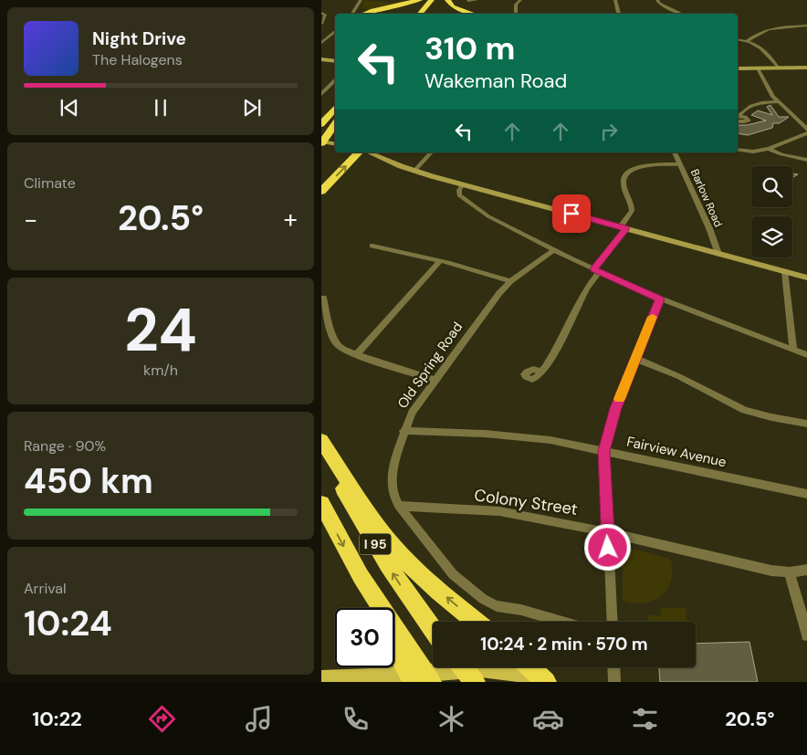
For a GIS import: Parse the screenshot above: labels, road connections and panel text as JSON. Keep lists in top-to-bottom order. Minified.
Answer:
{"streets":{"highway":["I 95"],"street":["Barlow Road","Old Spring Road","Fairview Avenue","Colony Street"]},"crossings":[["Old Spring Road","Fairview Avenue"],["Old Spring Road","Colony Street"]],"page":{"turn":["310 m","Wakeman Road"],"song":["Night Drive","The Halogens"],"tile":["Climate",["24","km/h"],["Range · 90%","450 km"],["Arrival","10:24"]],"heat":["−","20.5°","+"],"limit":"30","trip":"10:24 · 2 min · 570 m","tabs":["10:22","20.5°"]}}
